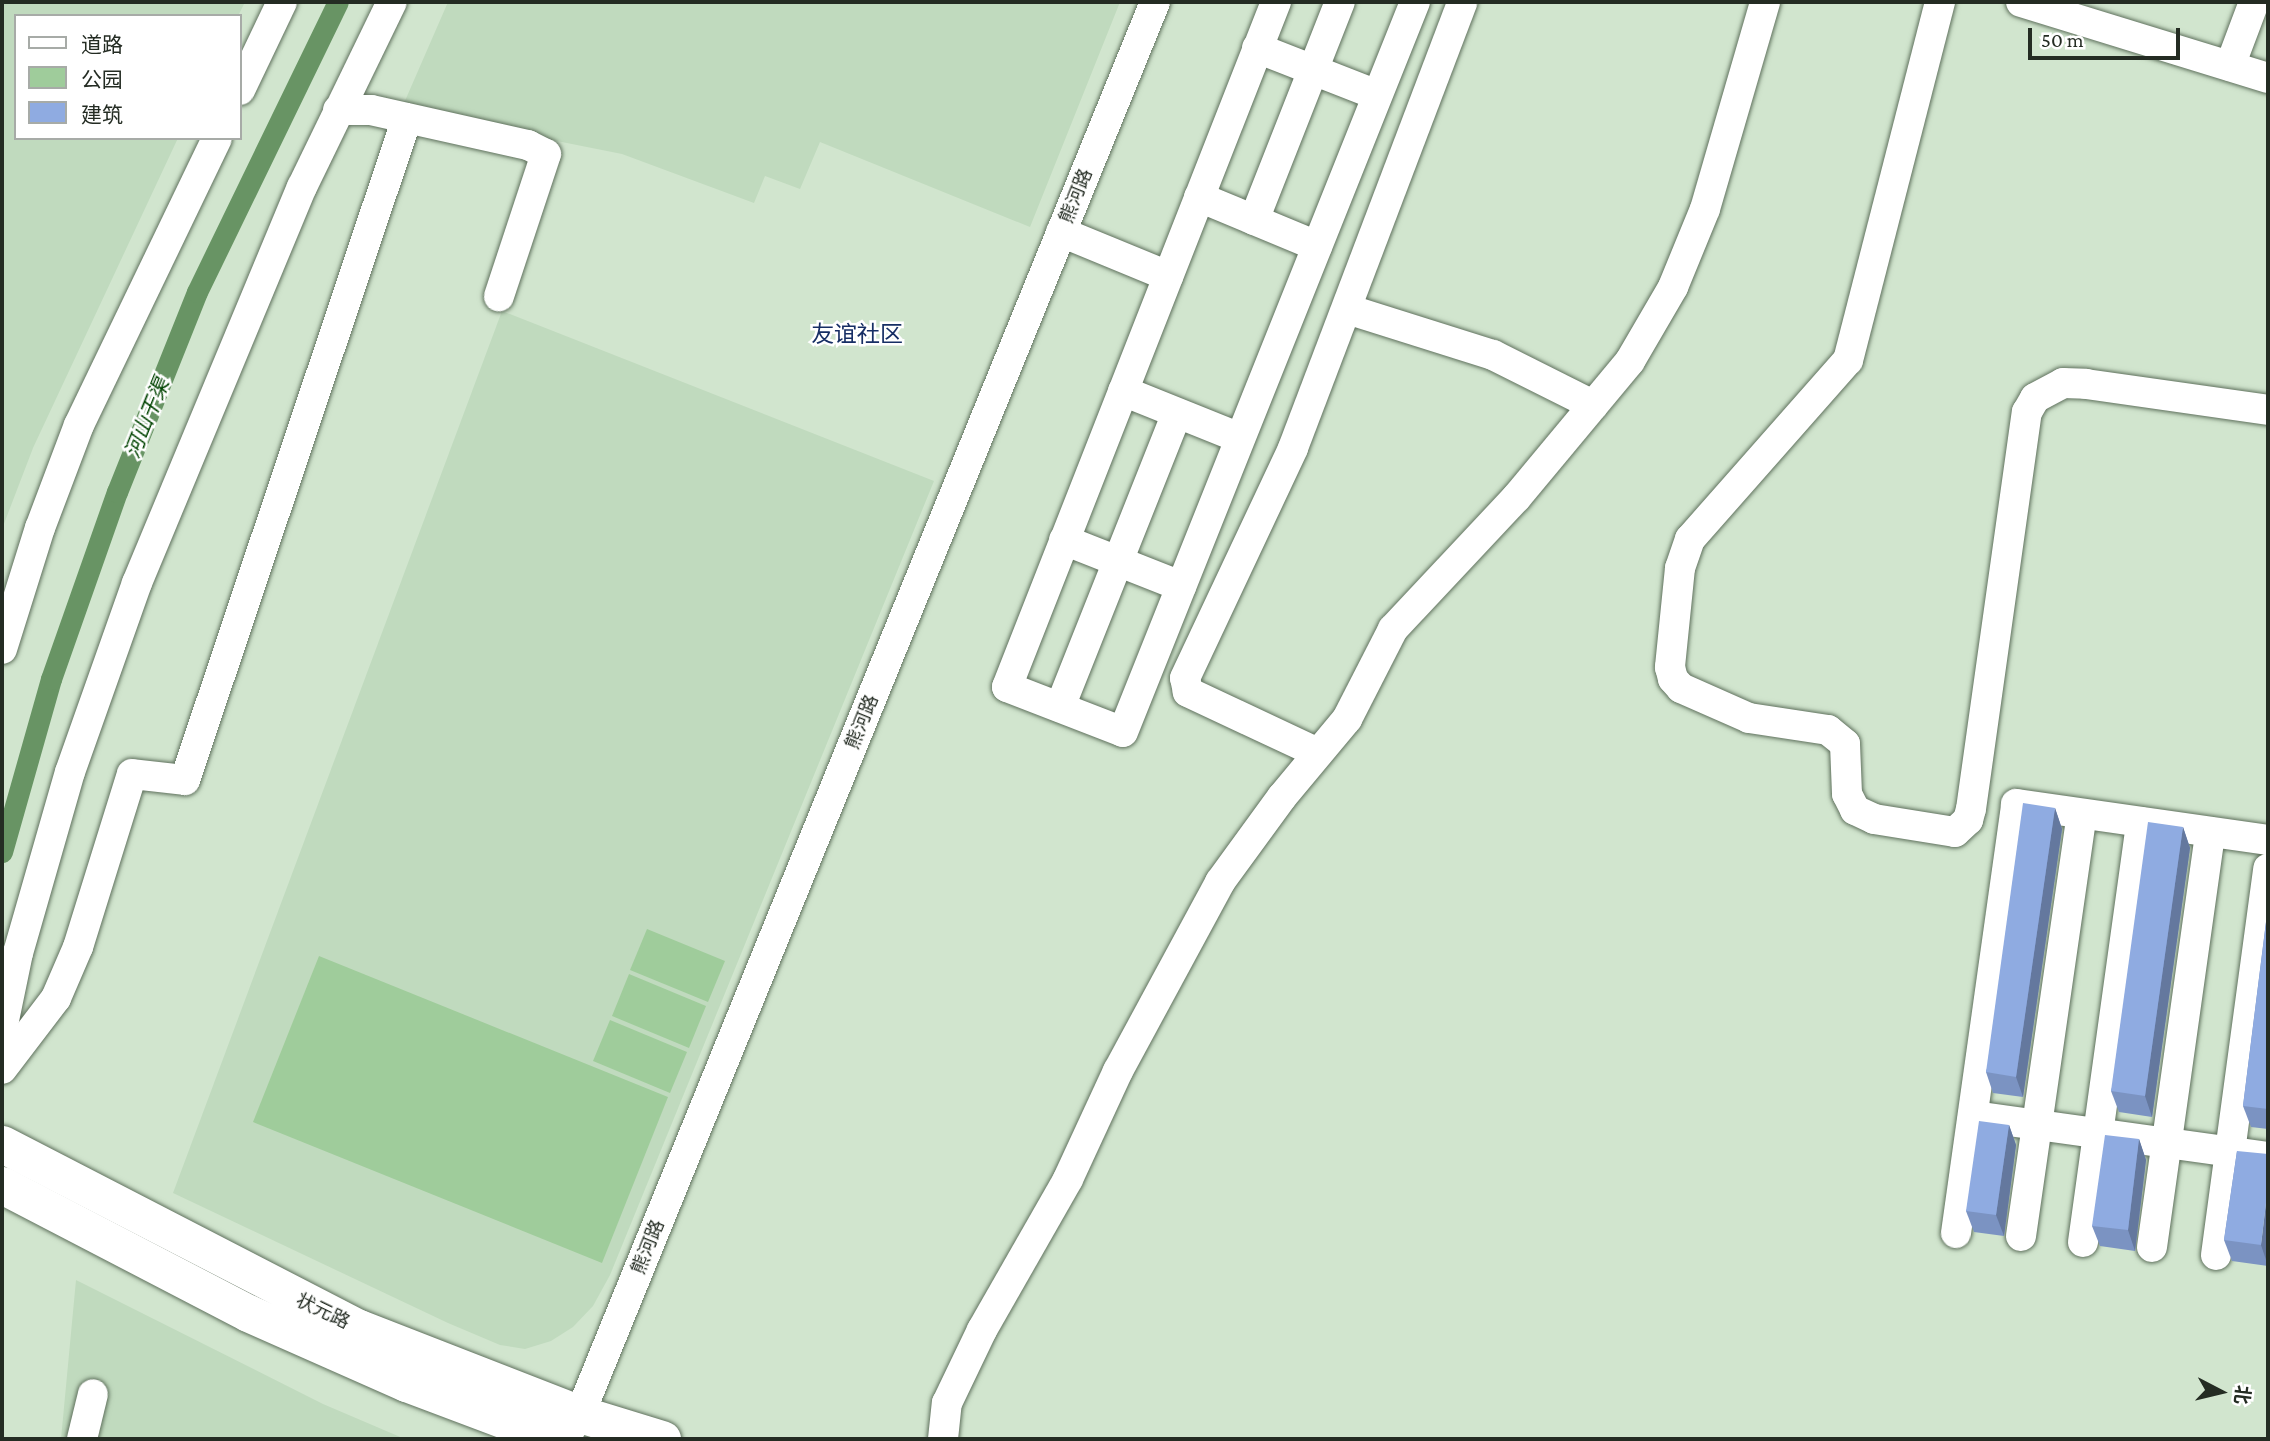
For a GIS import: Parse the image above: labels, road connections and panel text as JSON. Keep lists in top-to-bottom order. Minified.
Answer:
{"streets":{"main road":["状元路"],"street":["熊河路"]},"crossings":[["熊河路","状元路"]],"districts":["友谊社区"],"water":["河山干渠"],"legend":["道路","公园","建筑"],"scale_bar":"50 m","north":"right"}
